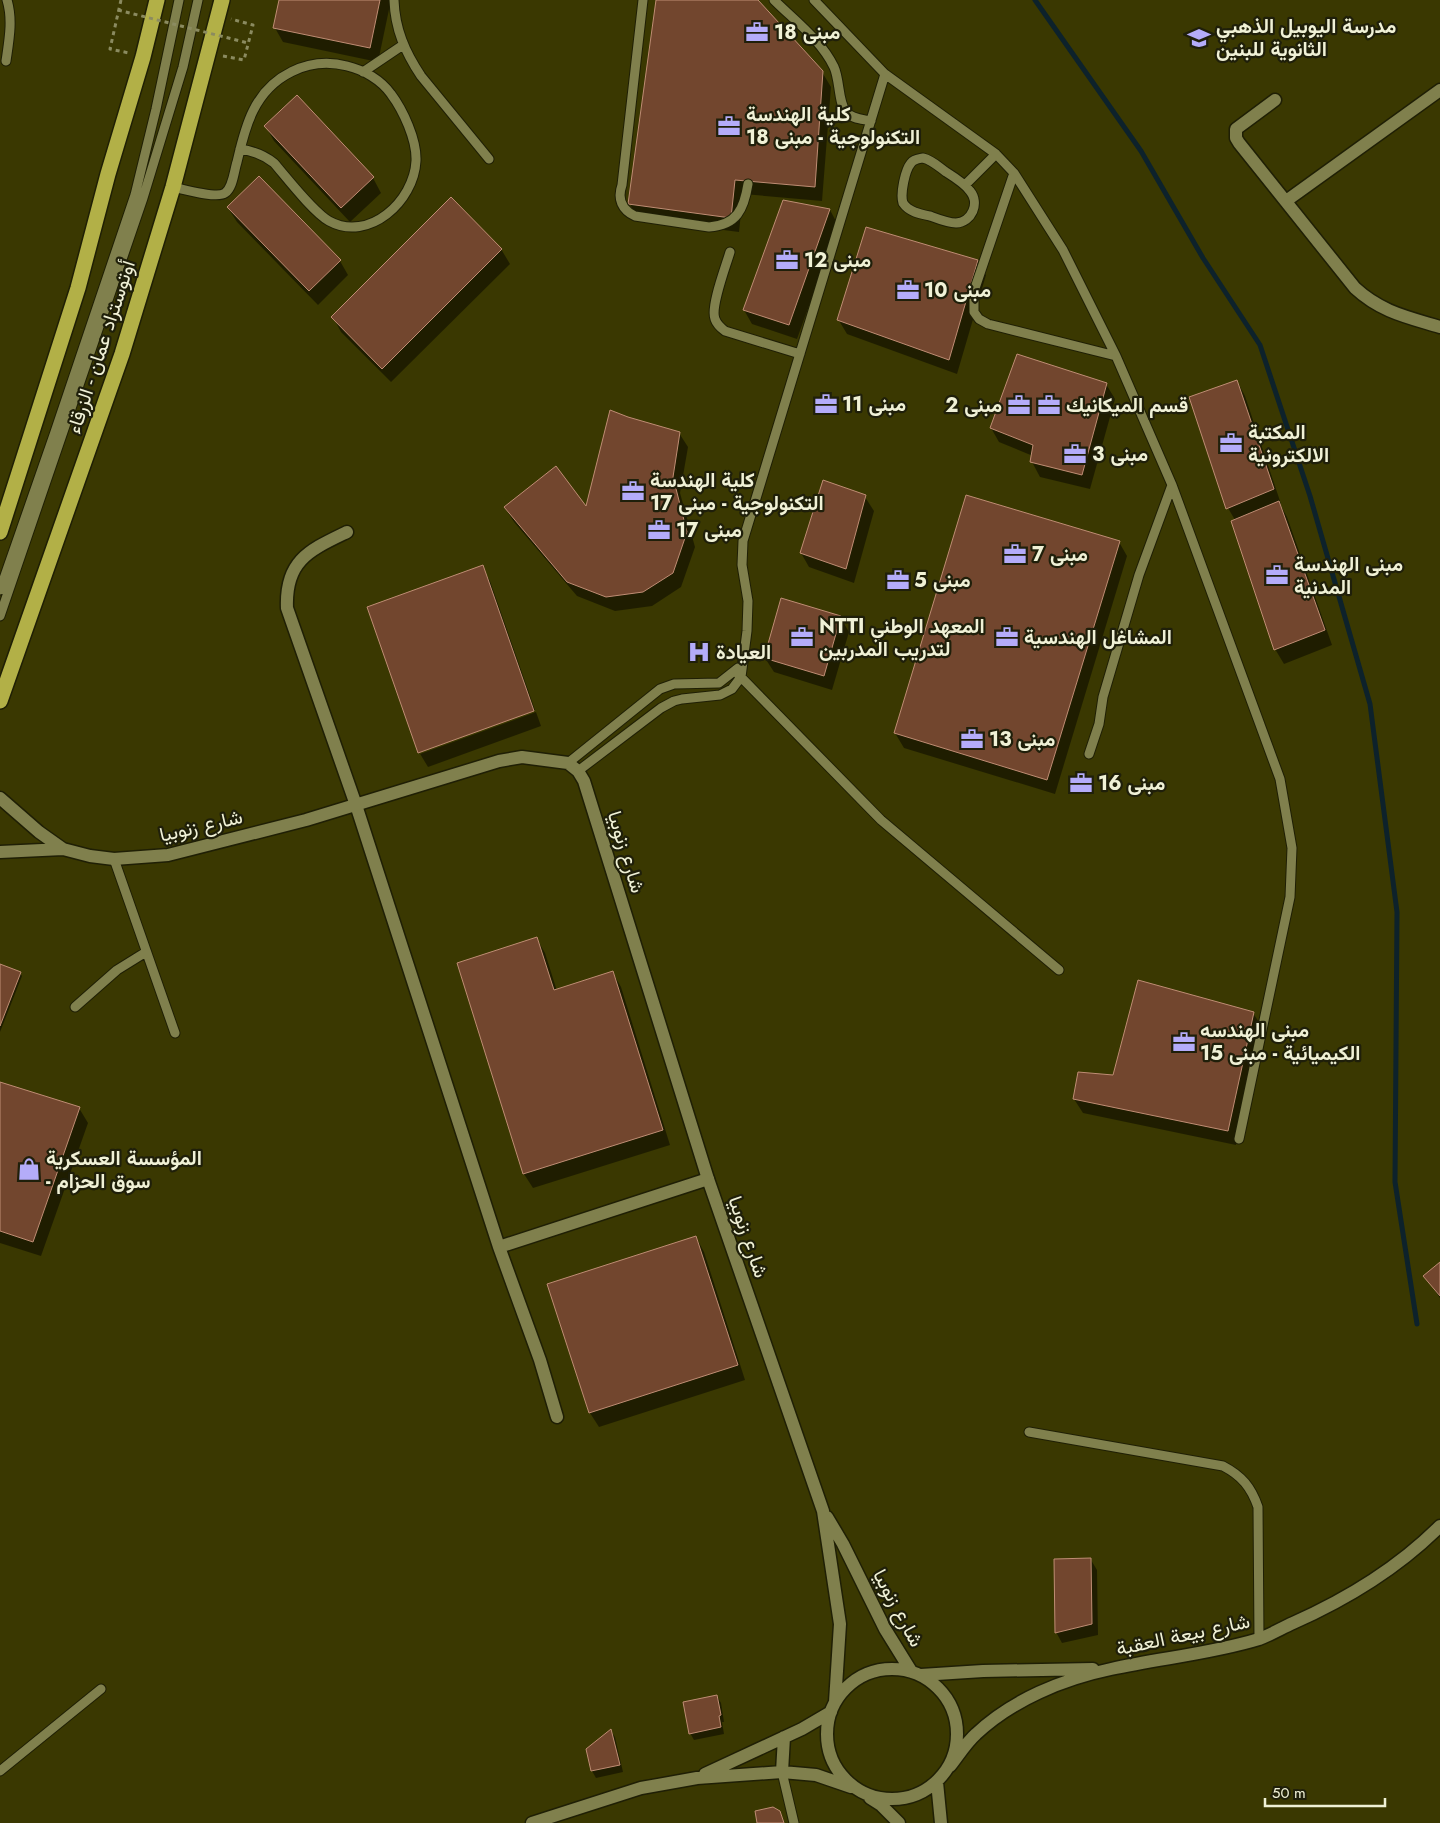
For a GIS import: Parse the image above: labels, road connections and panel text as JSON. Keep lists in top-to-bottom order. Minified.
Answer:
{"streets":{"highway":["أوتوستراد عمان - الزرقاء"],"street":["شارع زنوبيا","شارع بيعة العقبة"]},"crossings":[["شارع زنوبيا","شارع بيعة العقبة"]],"places":{"office":["مبنى 18","كلية الهندسة التكنولوجية - مبنى 18","مبنى 12","مبنى 10","مبنى 11","مبنى 2","قسم الميكانيك","المكتبة الالكترونية","مبنى 3","كلية الهندسة التكنولوجية - مبنى 17","مبنى 17","مبنى 7","مبنى الهندسة المدنية","مبنى 5","NTTI المعهد الوطني لتدريب المدربين","المشاغل الهندسية","مبنى 13","مبنى 16","مبنى الهندسه الكيميائية - مبنى 15"],"school or university":["مدرسة اليوبيل الذهبي الثانوية للبنين"],"hospital":["العيادة"],"shop":["المؤسسة العسكرية - سوق الحزام"]},"scale_bar":"50 m"}
